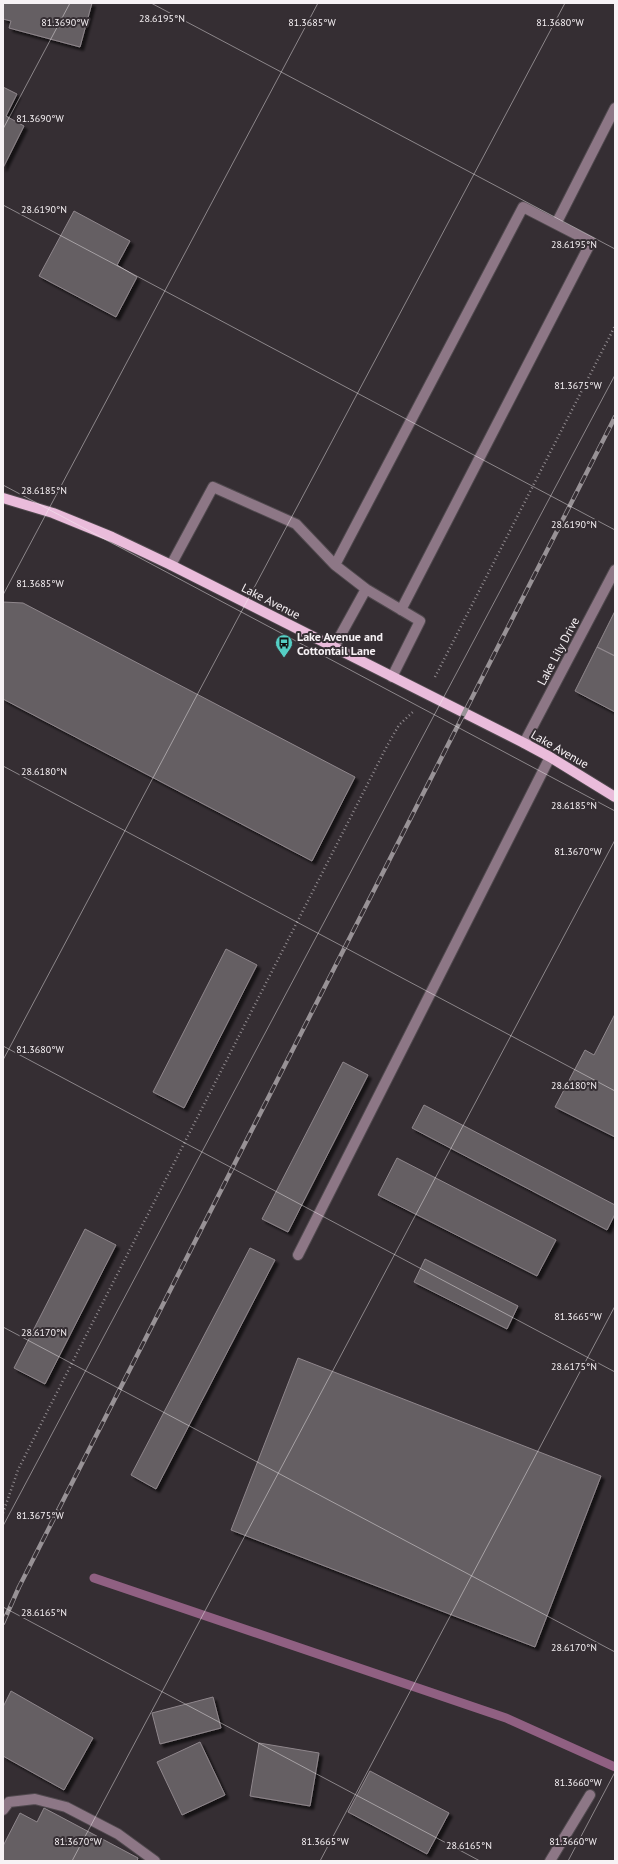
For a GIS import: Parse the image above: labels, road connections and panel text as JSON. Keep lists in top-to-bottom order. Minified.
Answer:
{"streets":{"main road":["Lake Avenue"],"street":["Lake Lily Drive"]},"crossings":[["Lake Avenue","Lake Lily Drive"]],"places":{"bus stop":["Lake Avenue and Cottontail Lane"]},"coordinates":["28.6195°N","81.3690°W","81.3685°W","81.3680°W","28.6190°N","81.3675°W","28.6185°N","28.6180°N","81.3670°W","81.3665°W","28.6170°N","28.6175°N","28.6165°N","81.3660°W"]}
